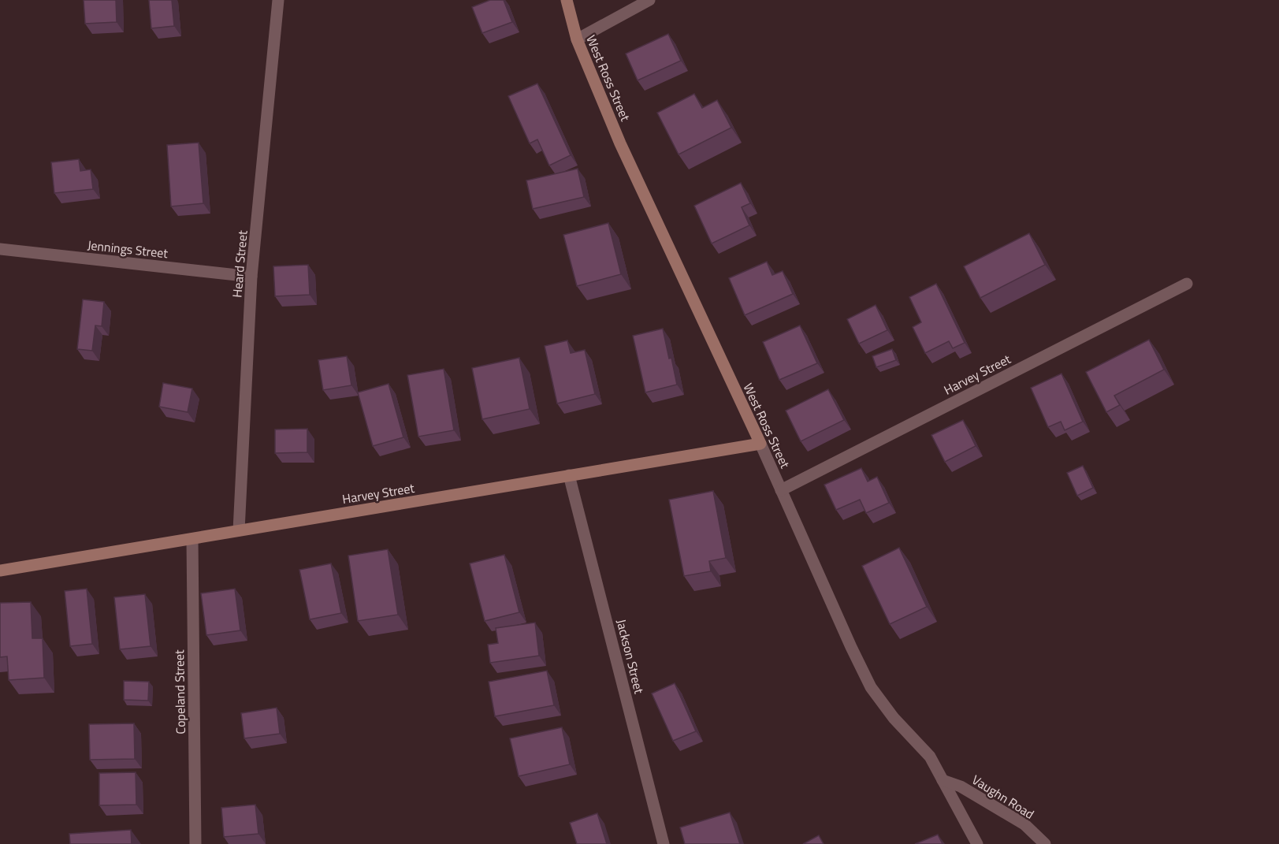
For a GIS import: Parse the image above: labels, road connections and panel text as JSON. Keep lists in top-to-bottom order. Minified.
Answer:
{"streets":{"street":["West Ross Street","Jennings Street","Heard Street","Harvey Street","Jackson Street","Copeland Street","Vaughn Road"]},"crossings":[["West Ross Street","Harvey Street"],["West Ross Street","Vaughn Road"],["Jennings Street","Heard Street"],["Heard Street","Harvey Street"],["Harvey Street","Jackson Street"],["Harvey Street","Copeland Street"]]}
